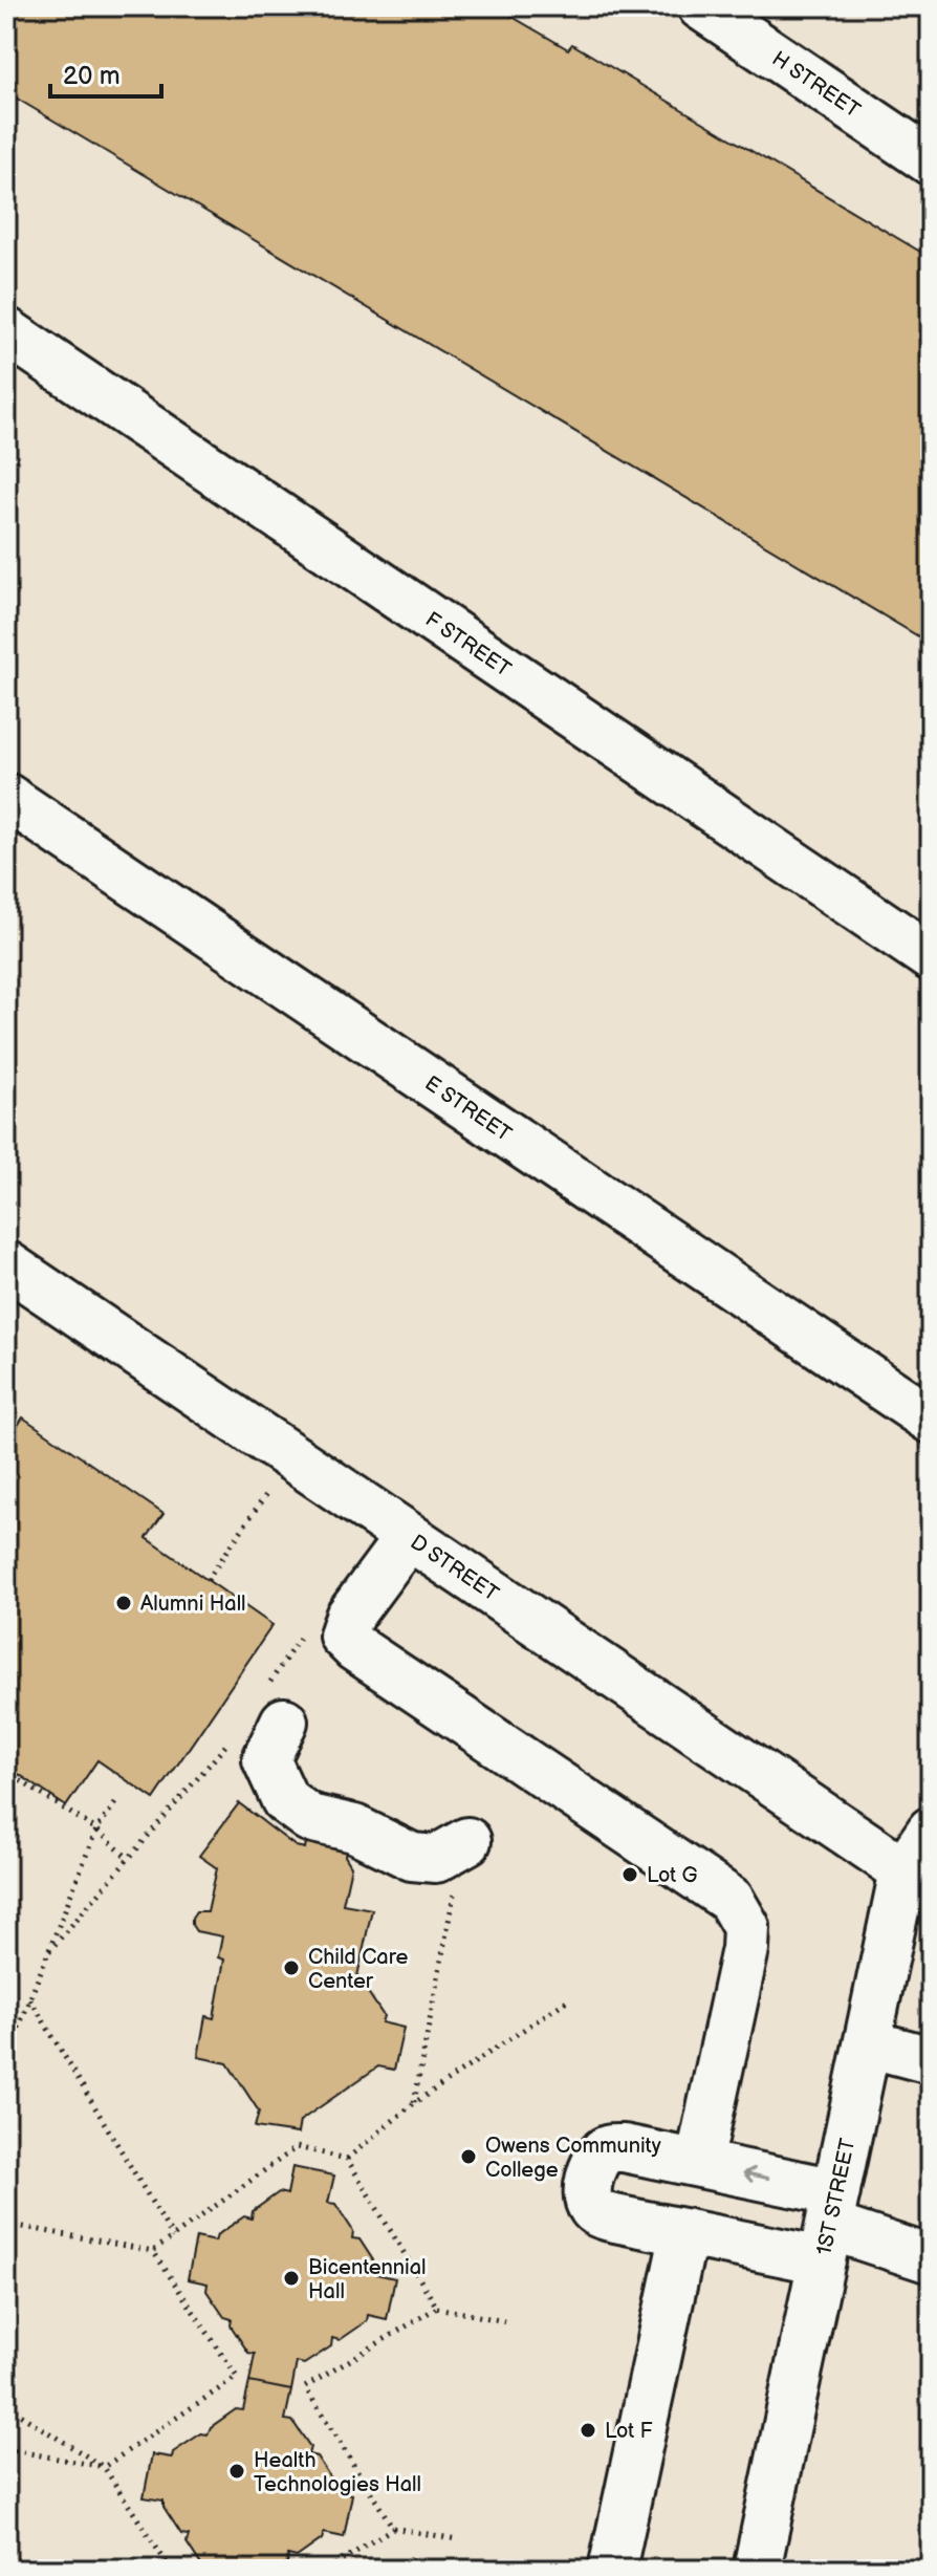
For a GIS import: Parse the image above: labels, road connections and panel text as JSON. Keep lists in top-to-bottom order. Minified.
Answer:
{"streets":{"street":["H STREET","F STREET","E STREET","D STREET","1ST STREET"]},"crossings":[["D STREET","1ST STREET"]],"places":["Alumni Hall","Lot G","Child Care Center","Owens Community College","Bicentennial Hall","Lot F","Health Technologies Hall"],"scale_bar":"20 m"}
